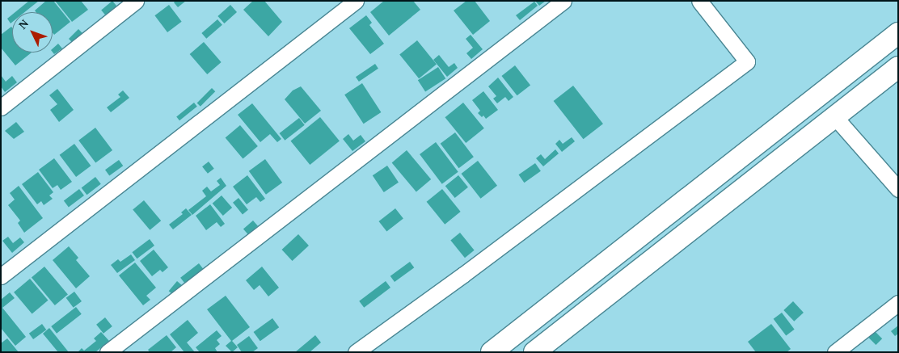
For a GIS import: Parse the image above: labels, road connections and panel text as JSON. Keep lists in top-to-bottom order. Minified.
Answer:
{"north":"top left"}
